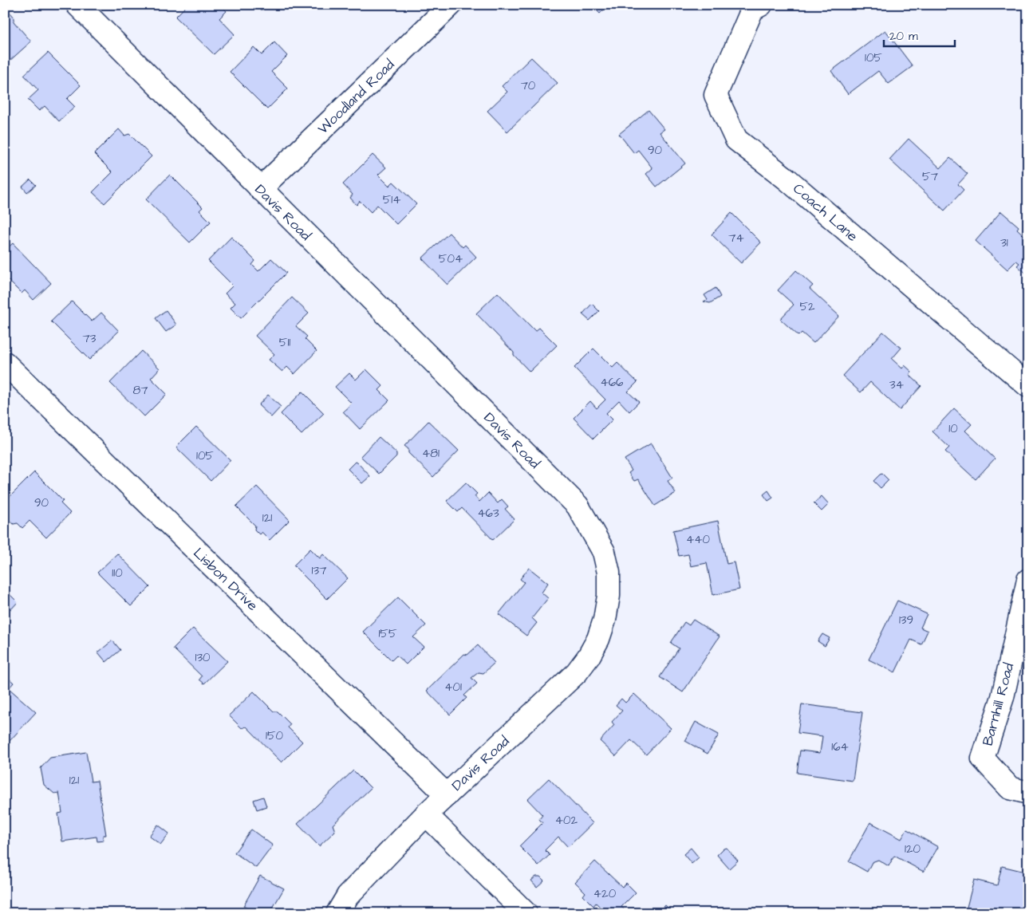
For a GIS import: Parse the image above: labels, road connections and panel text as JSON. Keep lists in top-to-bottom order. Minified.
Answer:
{"streets":{"street":["Woodland Road","Davis Road","Coach Lane","Lisbon Drive","Barnhill Road"]},"crossings":[["Woodland Road","Davis Road"],["Davis Road","Lisbon Drive"]],"house_numbers":["105","70","90","57","514","74","31","504","52","73","511","466","34","87","10","481","105","90","463","121","440","137","110","139","155","130","401","150","164","121","402","120","420"],"scale_bar":"20 m"}
